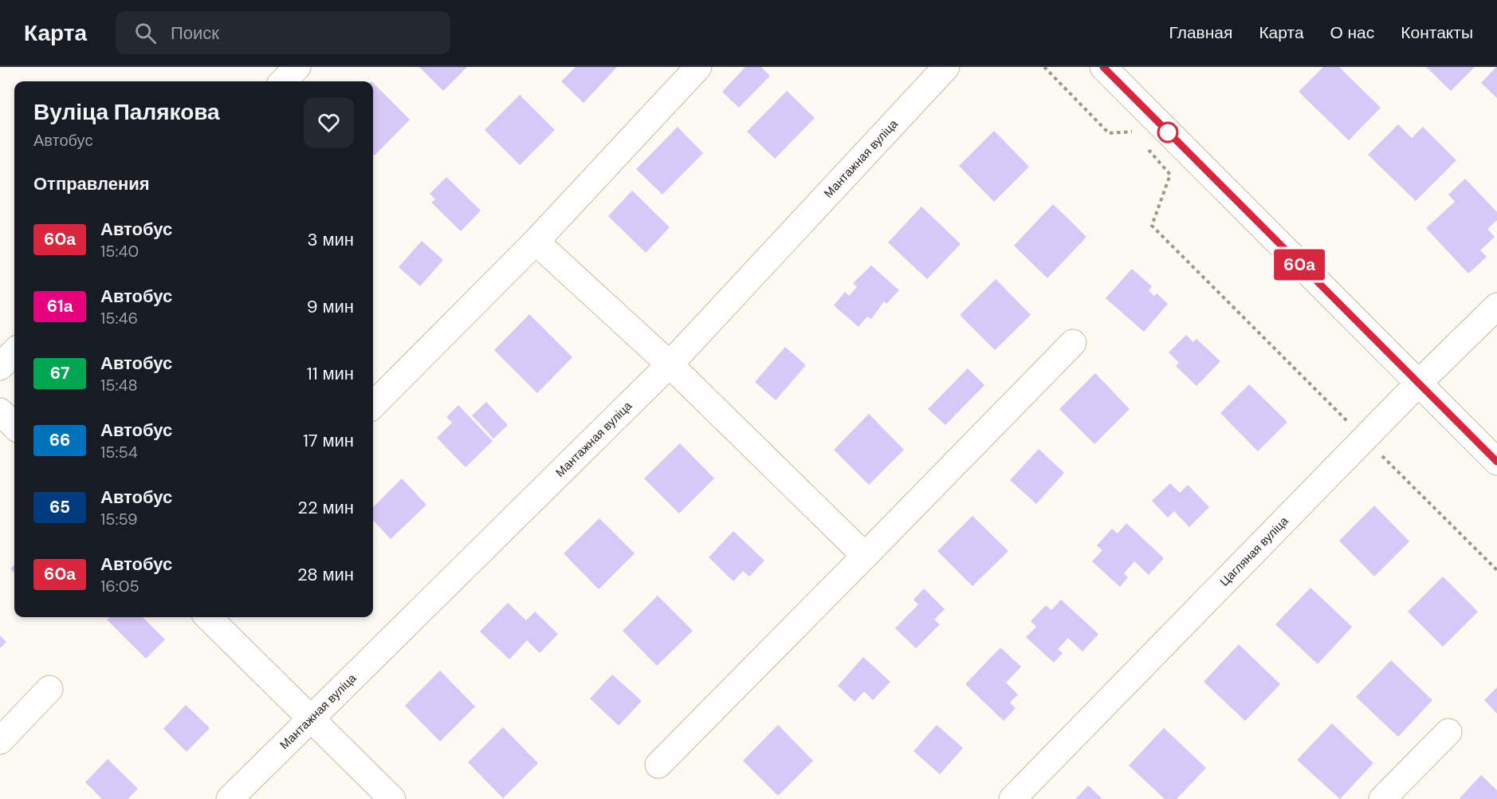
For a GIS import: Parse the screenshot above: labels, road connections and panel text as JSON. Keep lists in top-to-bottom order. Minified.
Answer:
{"streets":{"street":["Мантажная вуліца","Цагляная вуліца"]},"lines":["bus line 60а"],"page":{"header":"Карта","search":"Поиск","nav":["Главная","Карта","О нас","Контакты"],"on_map":"60а","heading":[["Вуліца Палякова","Автобус"],"Отправления"],"list":[{"mark":"60а","name":"Автобус","note":"15:40","value":"3 мин"},{"mark":"61а","name":"Автобус","note":"15:46","value":"9 мин"},{"mark":"67","name":"Автобус","note":"15:48","value":"11 мин"},{"mark":"66","name":"Автобус","note":"15:54","value":"17 мин"},{"mark":"65","name":"Автобус","note":"15:59","value":"22 мин"},{"mark":"60а","name":"Автобус","note":"16:05","value":"28 мин"}]}}
